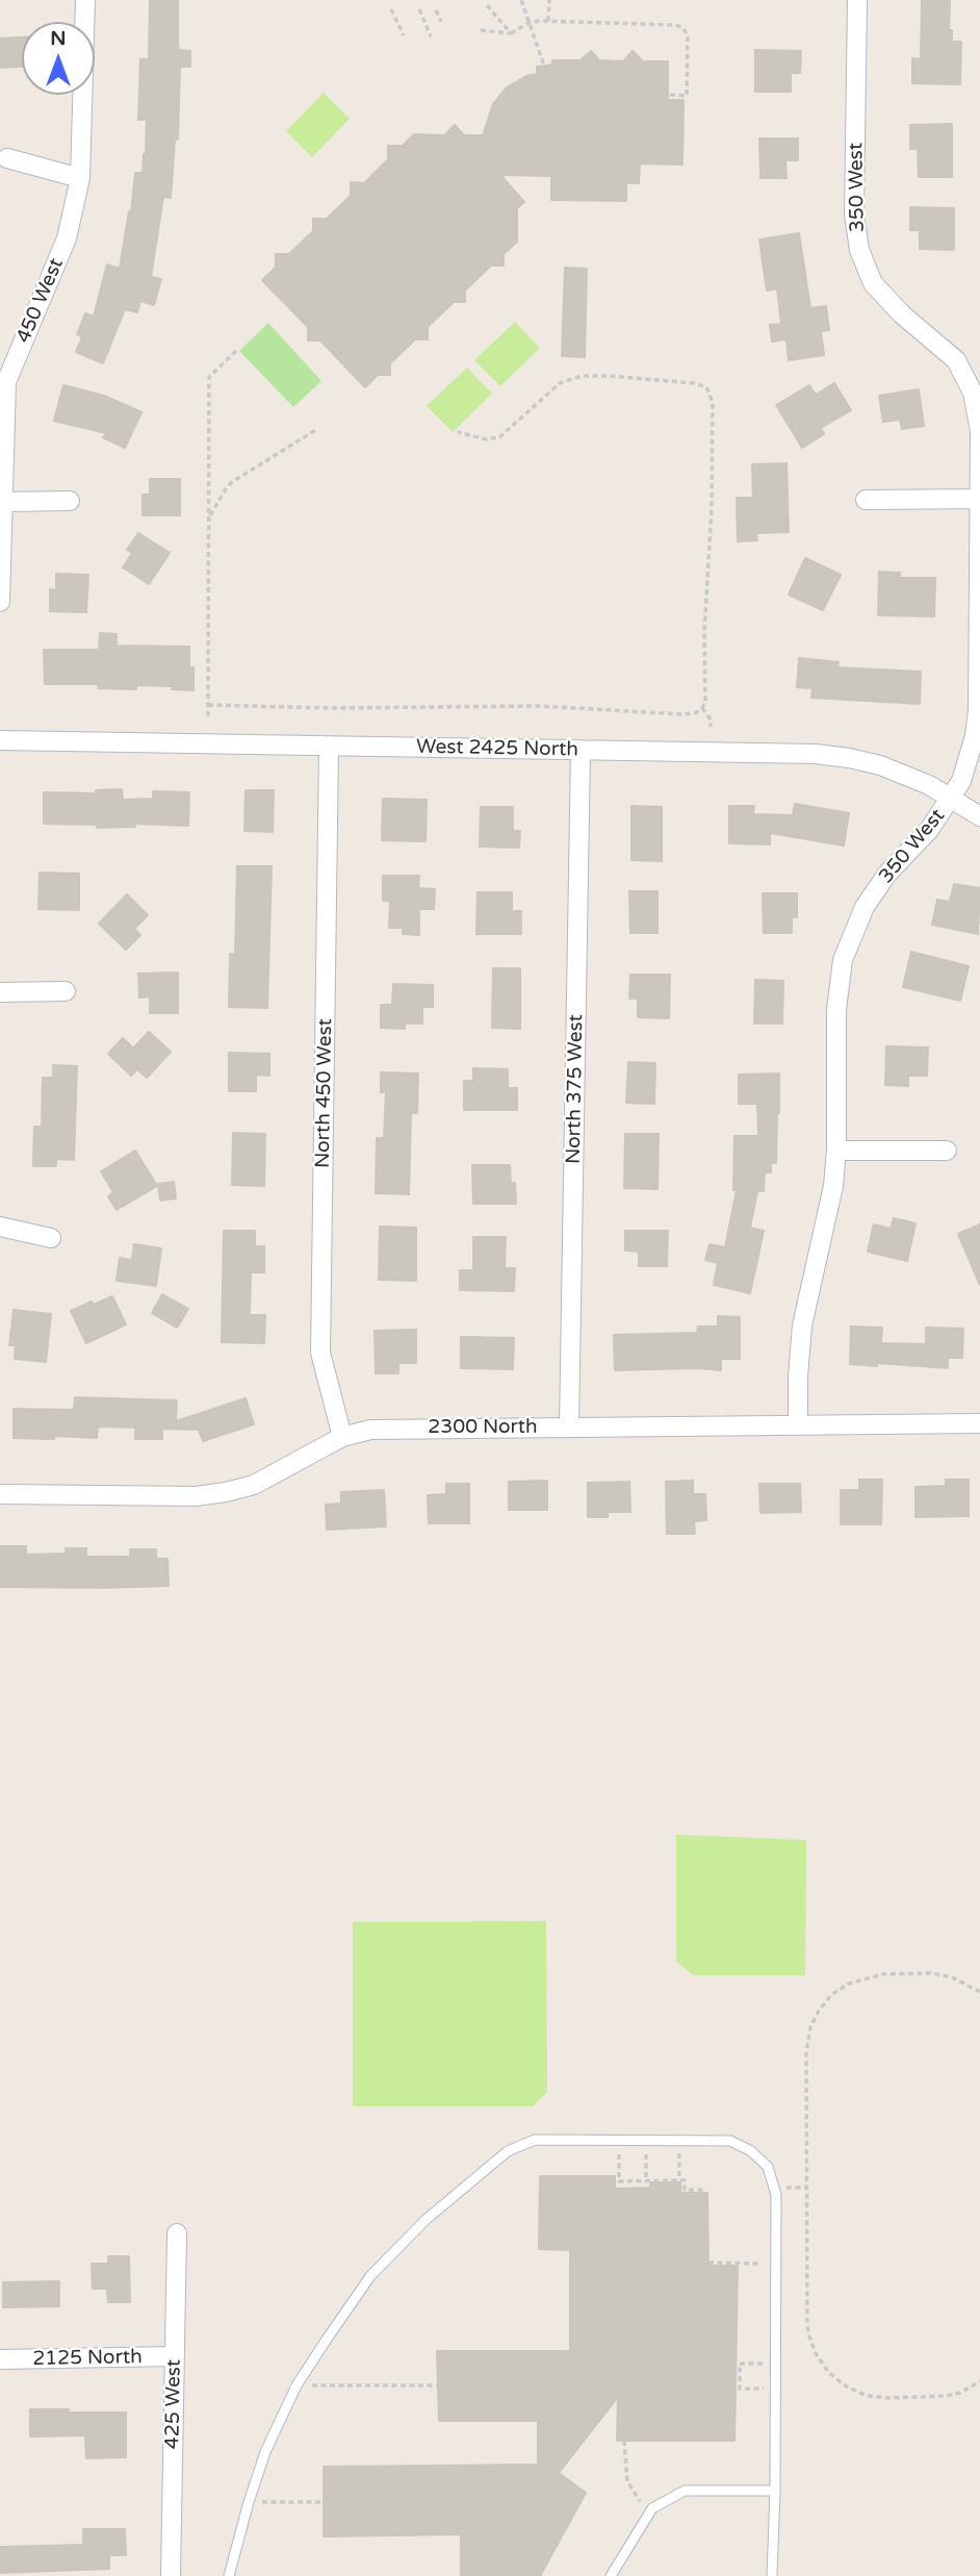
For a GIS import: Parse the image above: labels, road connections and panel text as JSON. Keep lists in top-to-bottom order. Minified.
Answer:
{"streets":{"street":["350 West","450 West","West 2425 North","North 375 West","North 450 West","2300 North","2125 North","425 West"]},"crossings":[["350 West","West 2425 North"],["350 West","2300 North"],["West 2425 North","North 375 West"],["West 2425 North","North 450 West"],["North 375 West","2300 North"],["North 450 West","2300 North"],["2125 North","425 West"]],"north":"top"}
